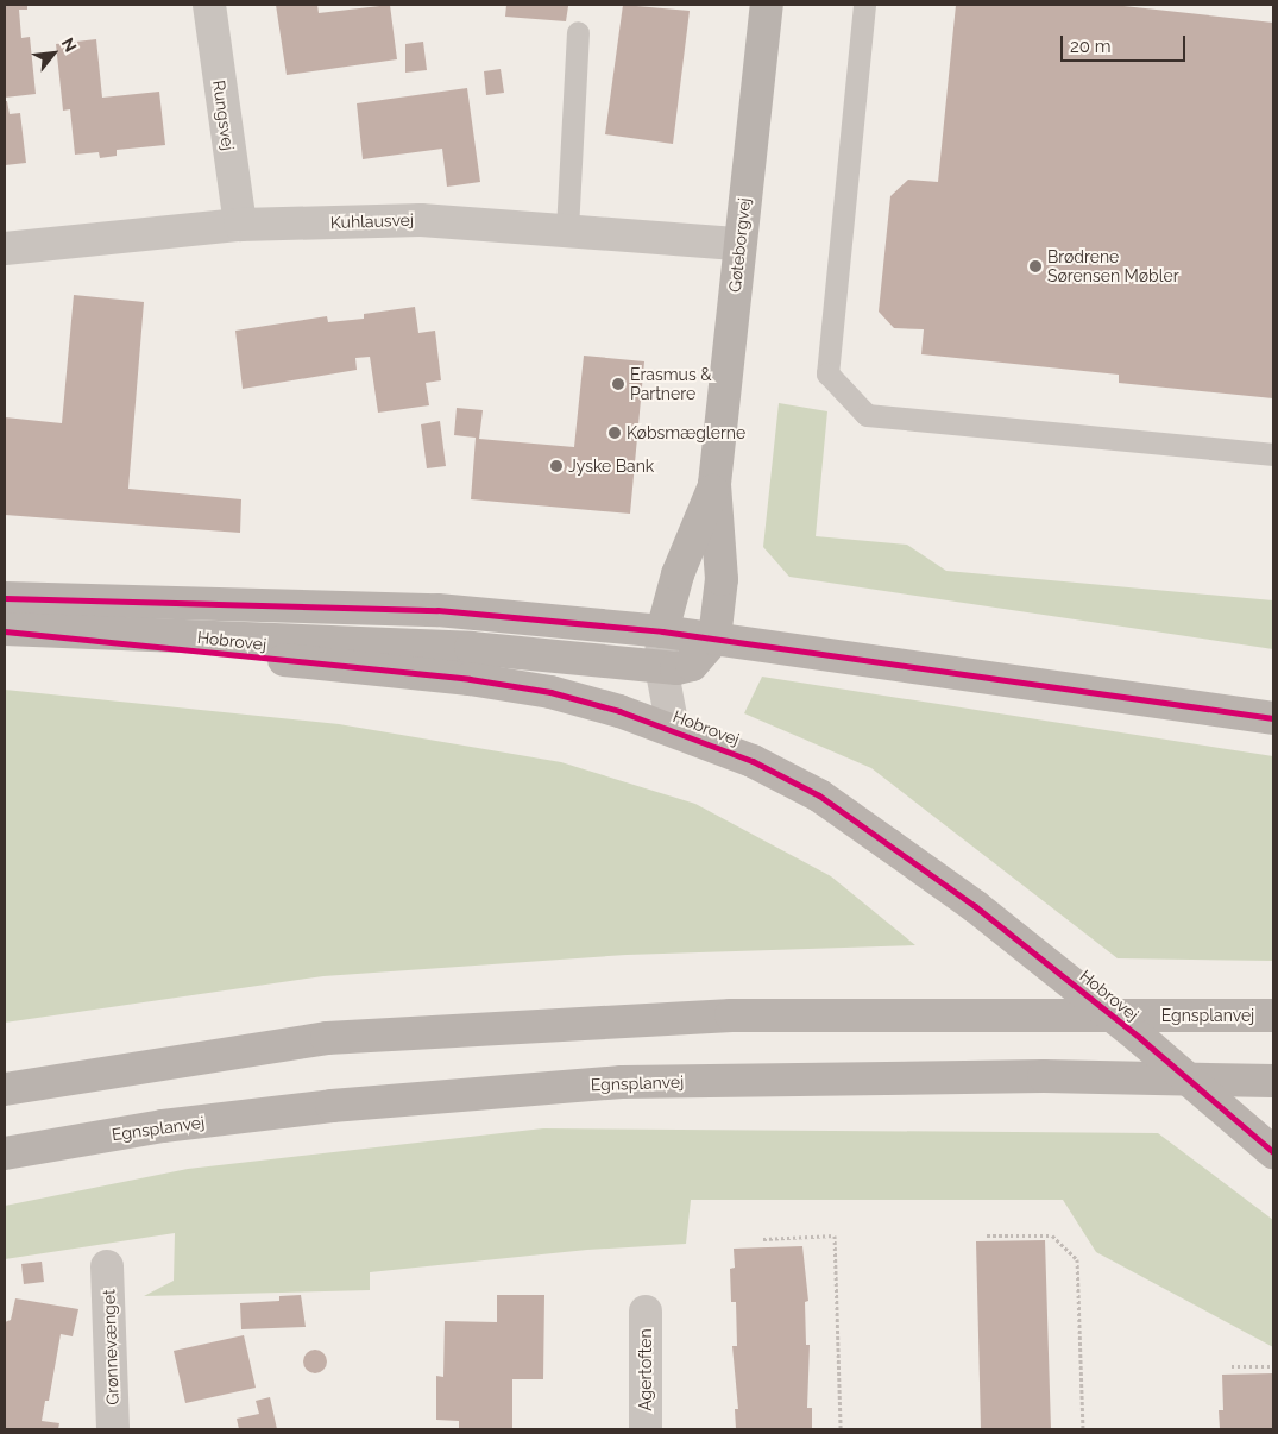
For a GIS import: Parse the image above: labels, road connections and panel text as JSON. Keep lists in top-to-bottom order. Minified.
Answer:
{"streets":{"main road":["Gøteborgvej","Hobrovej","Egnsplanvej"],"street":["Rungsvej","Kuhlausvej","Grønnevænget","Agertoften"]},"crossings":[["Rungsvej","Kuhlausvej"],["Kuhlausvej","Gøteborgvej"],["Gøteborgvej","Hobrovej"]],"places":["Brødrene Sørensen Møbler","Erasmus & Partnere","Købsmæglerne","Jyske Bank"],"scale_bar":"20 m","north":"top right"}
